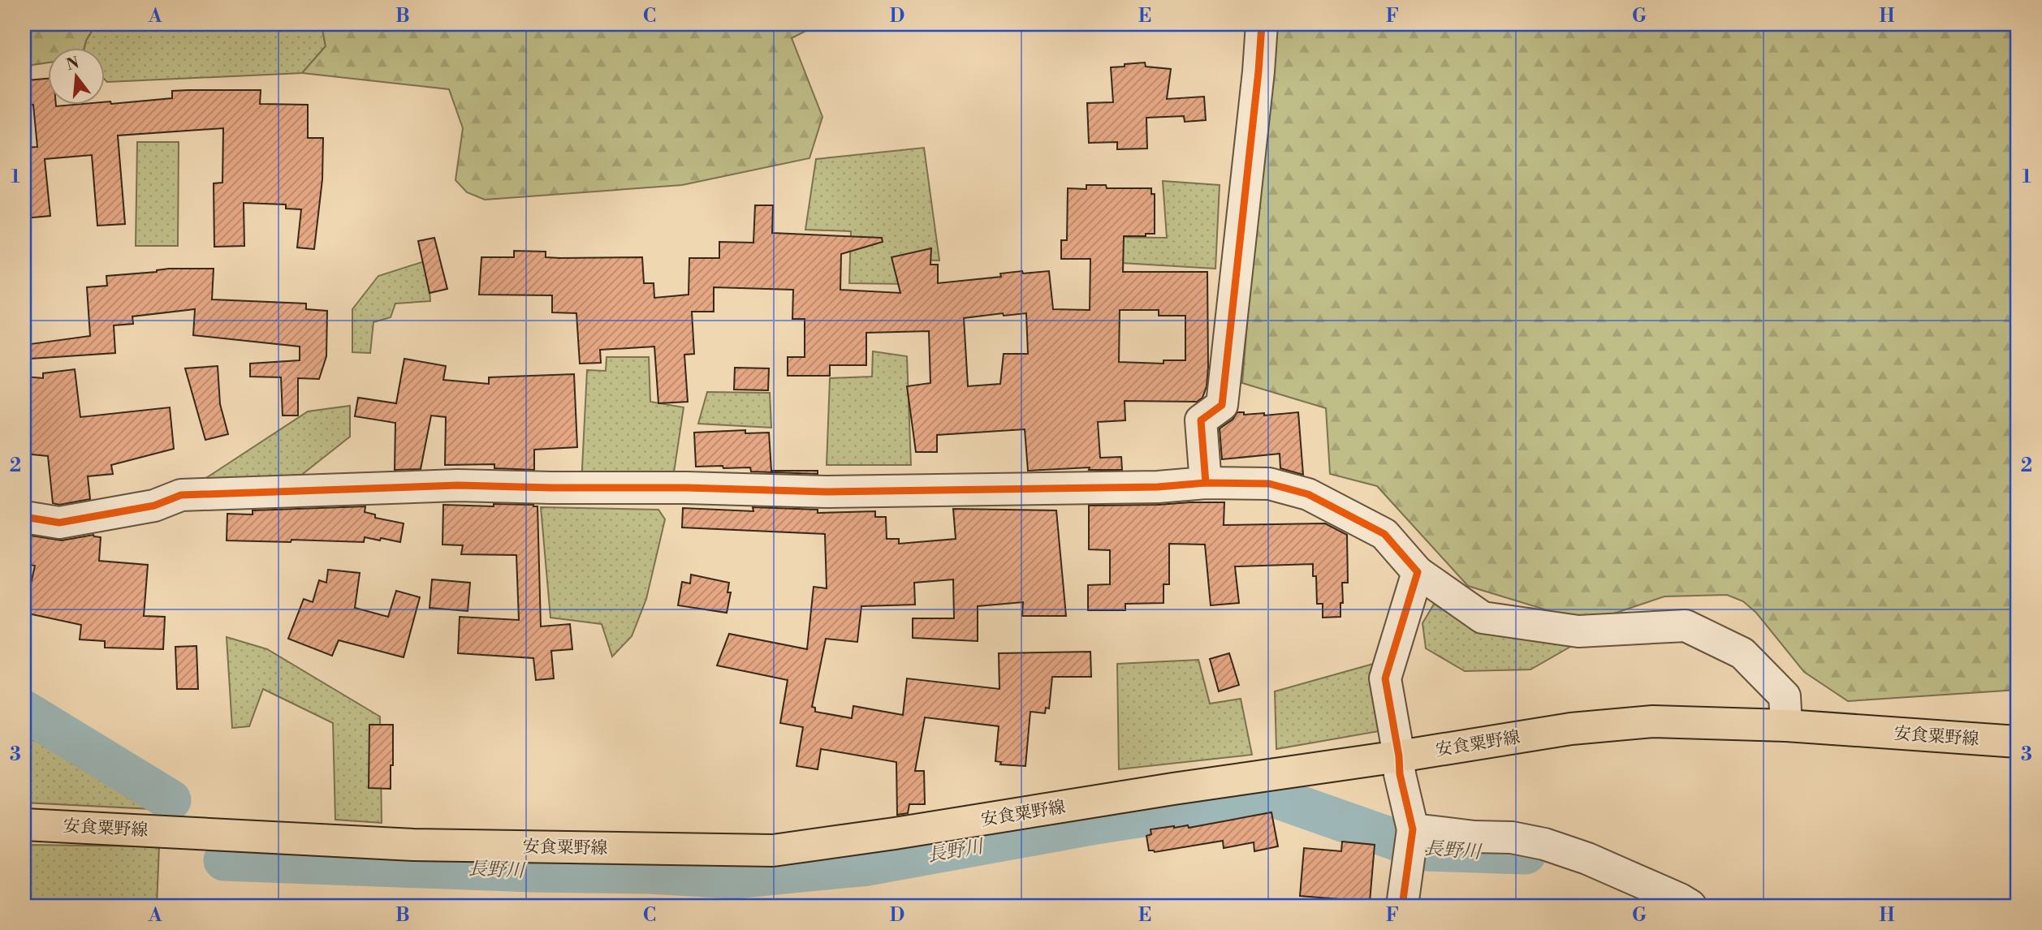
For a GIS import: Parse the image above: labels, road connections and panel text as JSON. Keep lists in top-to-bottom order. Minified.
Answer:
{"streets":{"main road":["安食粟野線"]},"water":["長野川"],"north":"top","grid":{"columns":["A","B","C","D","E","F","G","H"],"rows":["1","2","3"]}}
